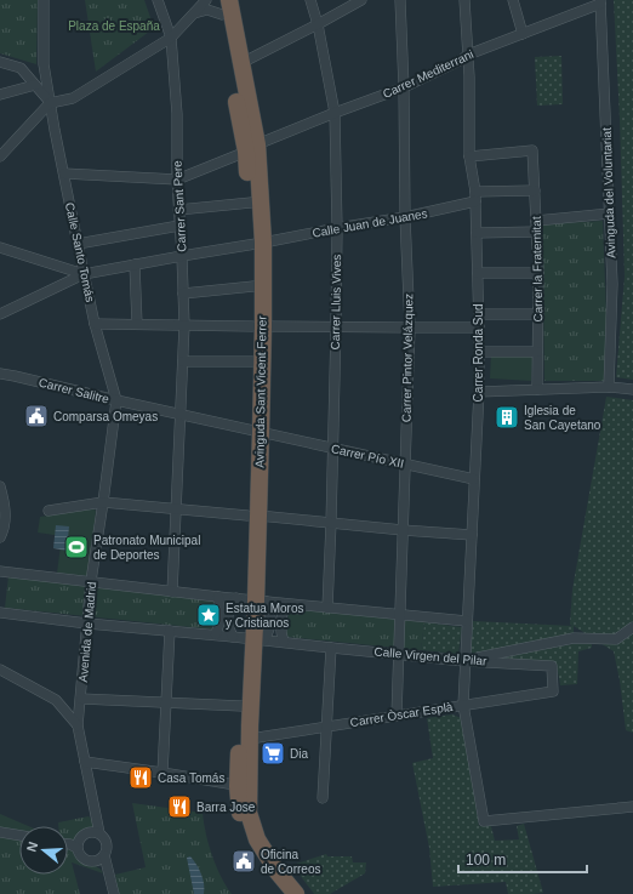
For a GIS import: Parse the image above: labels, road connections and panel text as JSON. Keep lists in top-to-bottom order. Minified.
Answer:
{"streets":{"highway":["Avinguda Sant Vicent Ferrer"],"street":["Carrer Mediterrani","Avinguda del Voluntariat","Carrer Sant Pere","Calle Juan de Juanes","Calle Santo Tomás","Carrer la Fraternitat","Carrer Lluis Vives","Carrer Ronda Sud","Carrer Pintor Velázquez","Carrer Salitre","Carrer Pío XII","Avenida de Madrid","Calle Virgen del Pilar","Carrer Òscar Esplà"]},"crossings":[["Carrer Mediterrani","Avinguda del Voluntariat"],["Carrer Mediterrani","Carrer Sant Pere"],["Carrer Mediterrani","Carrer Lluis Vives"],["Carrer Mediterrani","Carrer Ronda Sud"],["Carrer Mediterrani","Carrer Pintor Velázquez"],["Carrer Mediterrani","Avinguda Sant Vicent Ferrer"],["Carrer Sant Pere","Calle Juan de Juanes"],["Carrer Sant Pere","Carrer Salitre"],["Calle Juan de Juanes","Calle Santo Tomás"],["Calle Juan de Juanes","Carrer la Fraternitat"],["Calle Juan de Juanes","Carrer Lluis Vives"],["Calle Juan de Juanes","Carrer Ronda Sud"],["Calle Juan de Juanes","Carrer Pintor Velázquez"],["Calle Juan de Juanes","Avinguda Sant Vicent Ferrer"],["Calle Santo Tomás","Carrer Salitre"],["Calle Santo Tomás","Avenida de Madrid"],["Carrer la Fraternitat","Carrer Ronda Sud"],["Carrer Lluis Vives","Carrer Pío XII"],["Carrer Ronda Sud","Carrer Pío XII"],["Carrer Ronda Sud","Calle Virgen del Pilar"],["Carrer Ronda Sud","Carrer Òscar Esplà"],["Carrer Pintor Velázquez","Carrer Pío XII"],["Carrer Pintor Velázquez","Calle Virgen del Pilar"],["Carrer Pintor Velázquez","Carrer Òscar Esplà"],["Carrer Salitre","Avinguda Sant Vicent Ferrer"],["Carrer Salitre","Carrer Pío XII"],["Carrer Salitre","Avenida de Madrid"],["Avinguda Sant Vicent Ferrer","Carrer Pío XII"],["Avinguda Sant Vicent Ferrer","Calle Virgen del Pilar"],["Avinguda Sant Vicent Ferrer","Carrer Òscar Esplà"],["Avenida de Madrid","Calle Virgen del Pilar"],["Calle Virgen del Pilar","Carrer Òscar Esplà"]],"parks":["Plaza de España"],"places":{"public building":["Comparsa Omeyas","Oficina de Correos"],"building":["Iglesia de San Cayetano"],"sports":["Patronato Municipal de Deportes"],"place":["Estatua Moros y Cristianos"],"supermarket":["Dia"],"restaurant":["Casa Tomás","Barra Jose"]},"scale_bar":"100 m","north":"left"}
